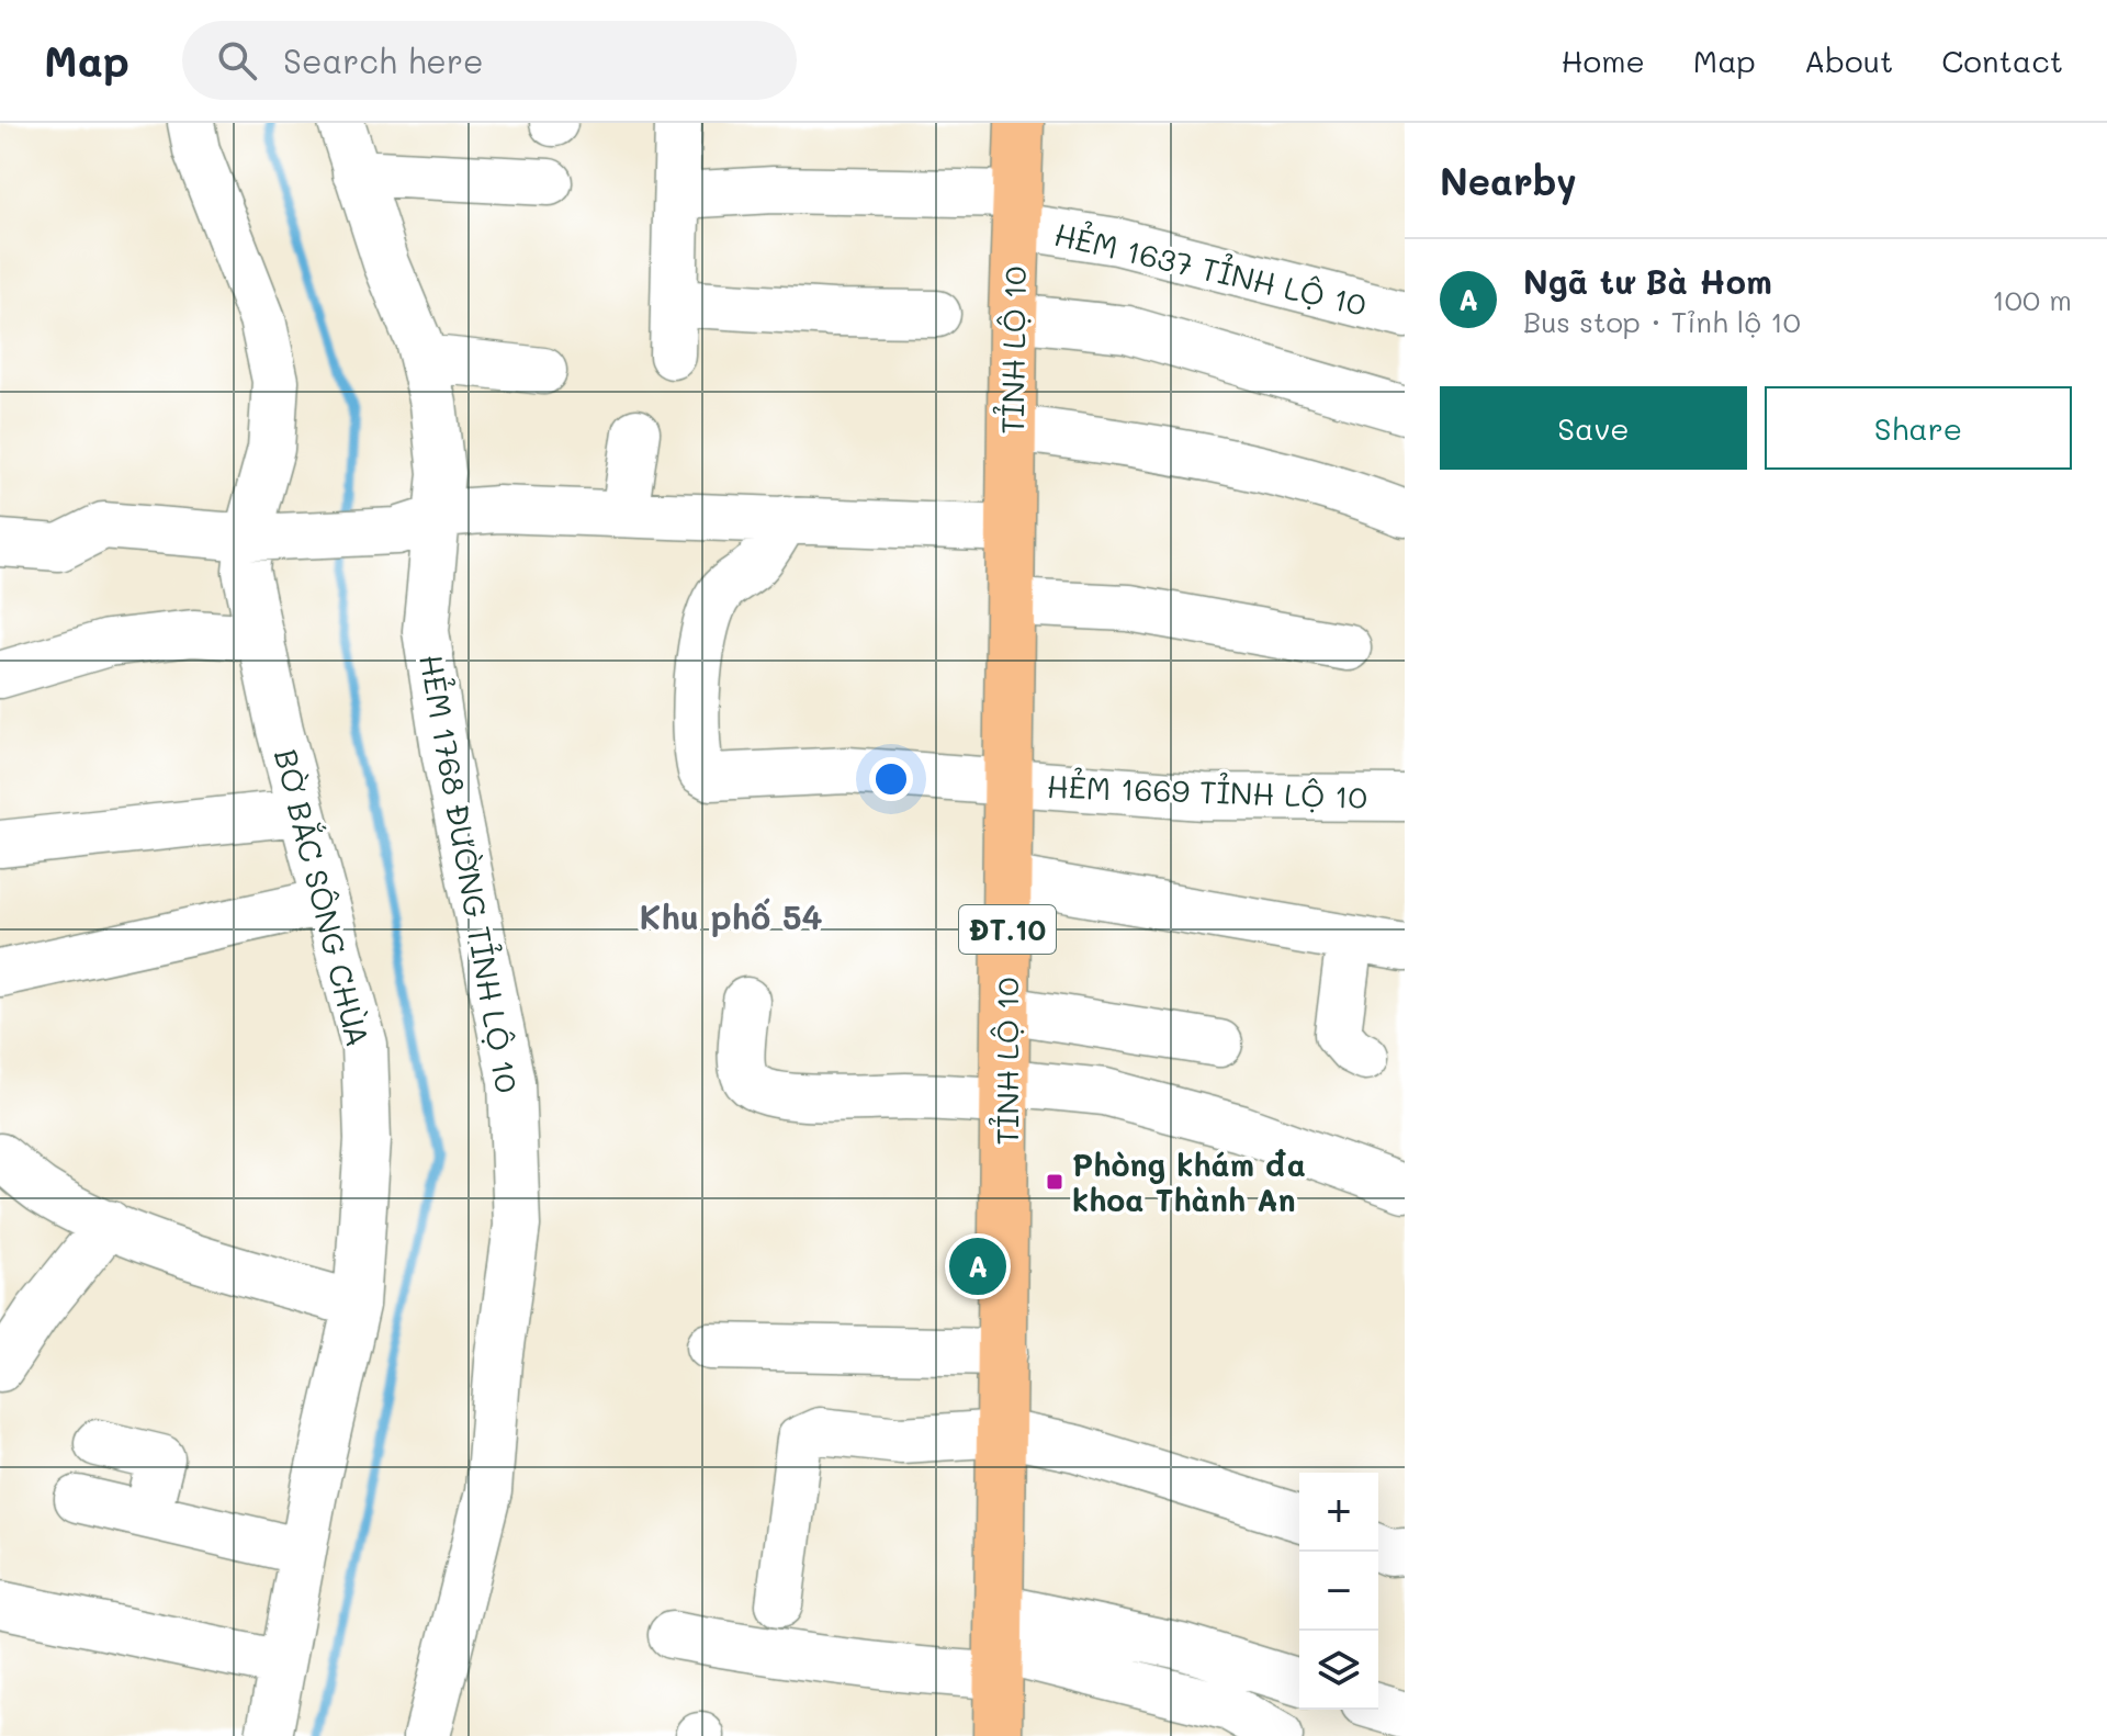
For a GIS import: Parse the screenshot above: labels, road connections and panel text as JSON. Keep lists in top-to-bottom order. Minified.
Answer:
{"streets":{"main road":["TỈNH LỘ 10","ĐT.10"],"street":["HẺM 1637 TỈNH LỘ 10","HẺM 1669 TỈNH LỘ 10","HẺM 1768 ĐƯỜNG TỈNH LỘ 10","BỜ BẮC SÔNG CHÙA"]},"crossings":[["HẺM 1637 TỈNH LỘ 10","TỈNH LỘ 10"],["TỈNH LỘ 10","HẺM 1669 TỈNH LỘ 10"]],"districts":["Khu phố 54"],"places":{"transit":["Phòng khám đa khoa Thành An"]},"page":{"header":"Map","search":"Search here","nav":["Home","Map","About","Contact"],"heading":"Nearby","list":[{"mark":"A","name":"Ngã tư Bà Hom","note":"Bus stop · Tỉnh lộ 10","value":"100 m"}],"buttons":["Save","Share"],"pins":"A","map_buttons":["+","−"]}}
